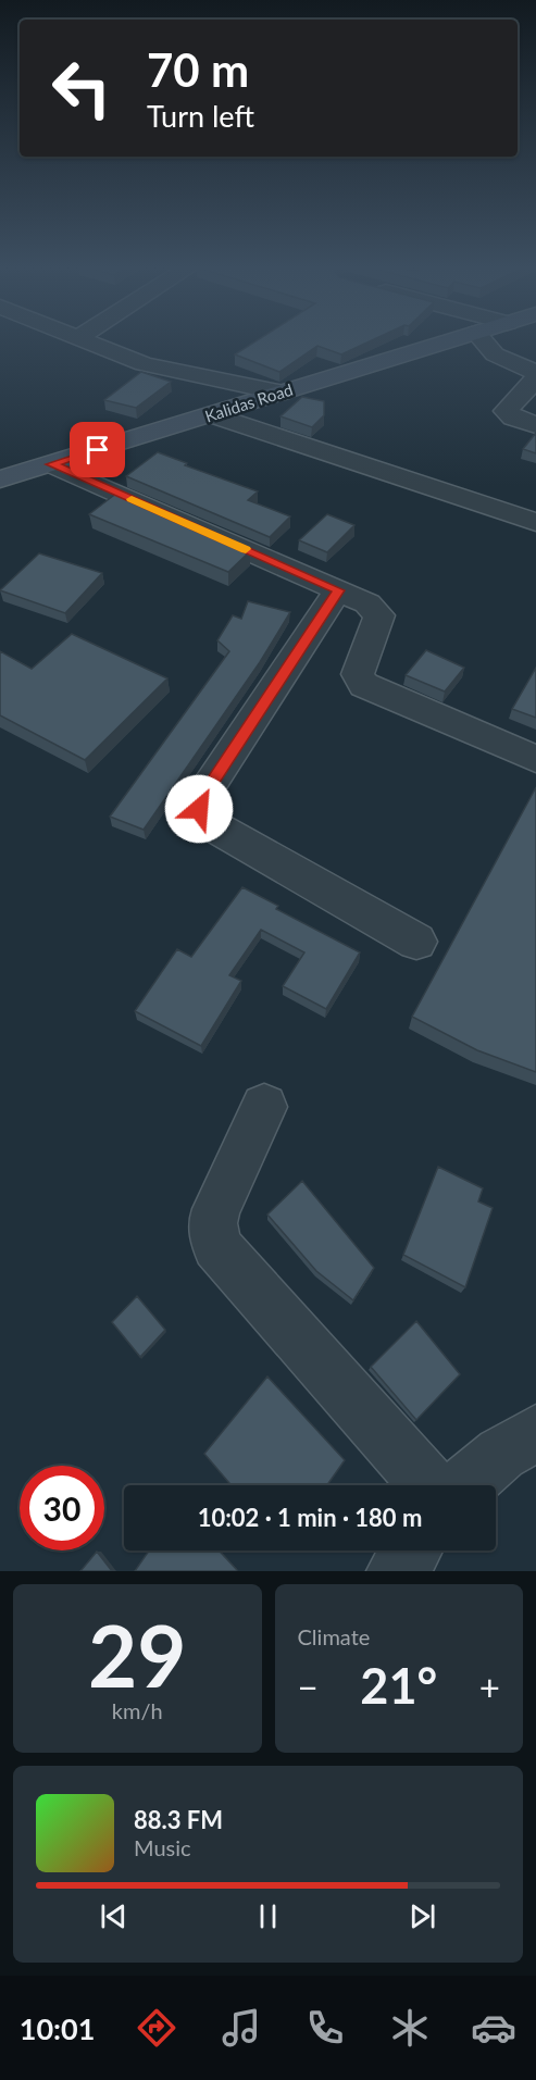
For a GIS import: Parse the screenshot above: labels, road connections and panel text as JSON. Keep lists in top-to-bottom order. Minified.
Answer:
{"streets":{"street":["Kalidas Road"]},"page":{"turn":["70 m","Turn left"],"limit":"30","trip":"10:02 · 1 min · 180 m","tile":[["29","km/h"],"Climate"],"heat":["−","21°","+"],"song":["88.3 FM","Music"],"tabs":"10:01"}}
